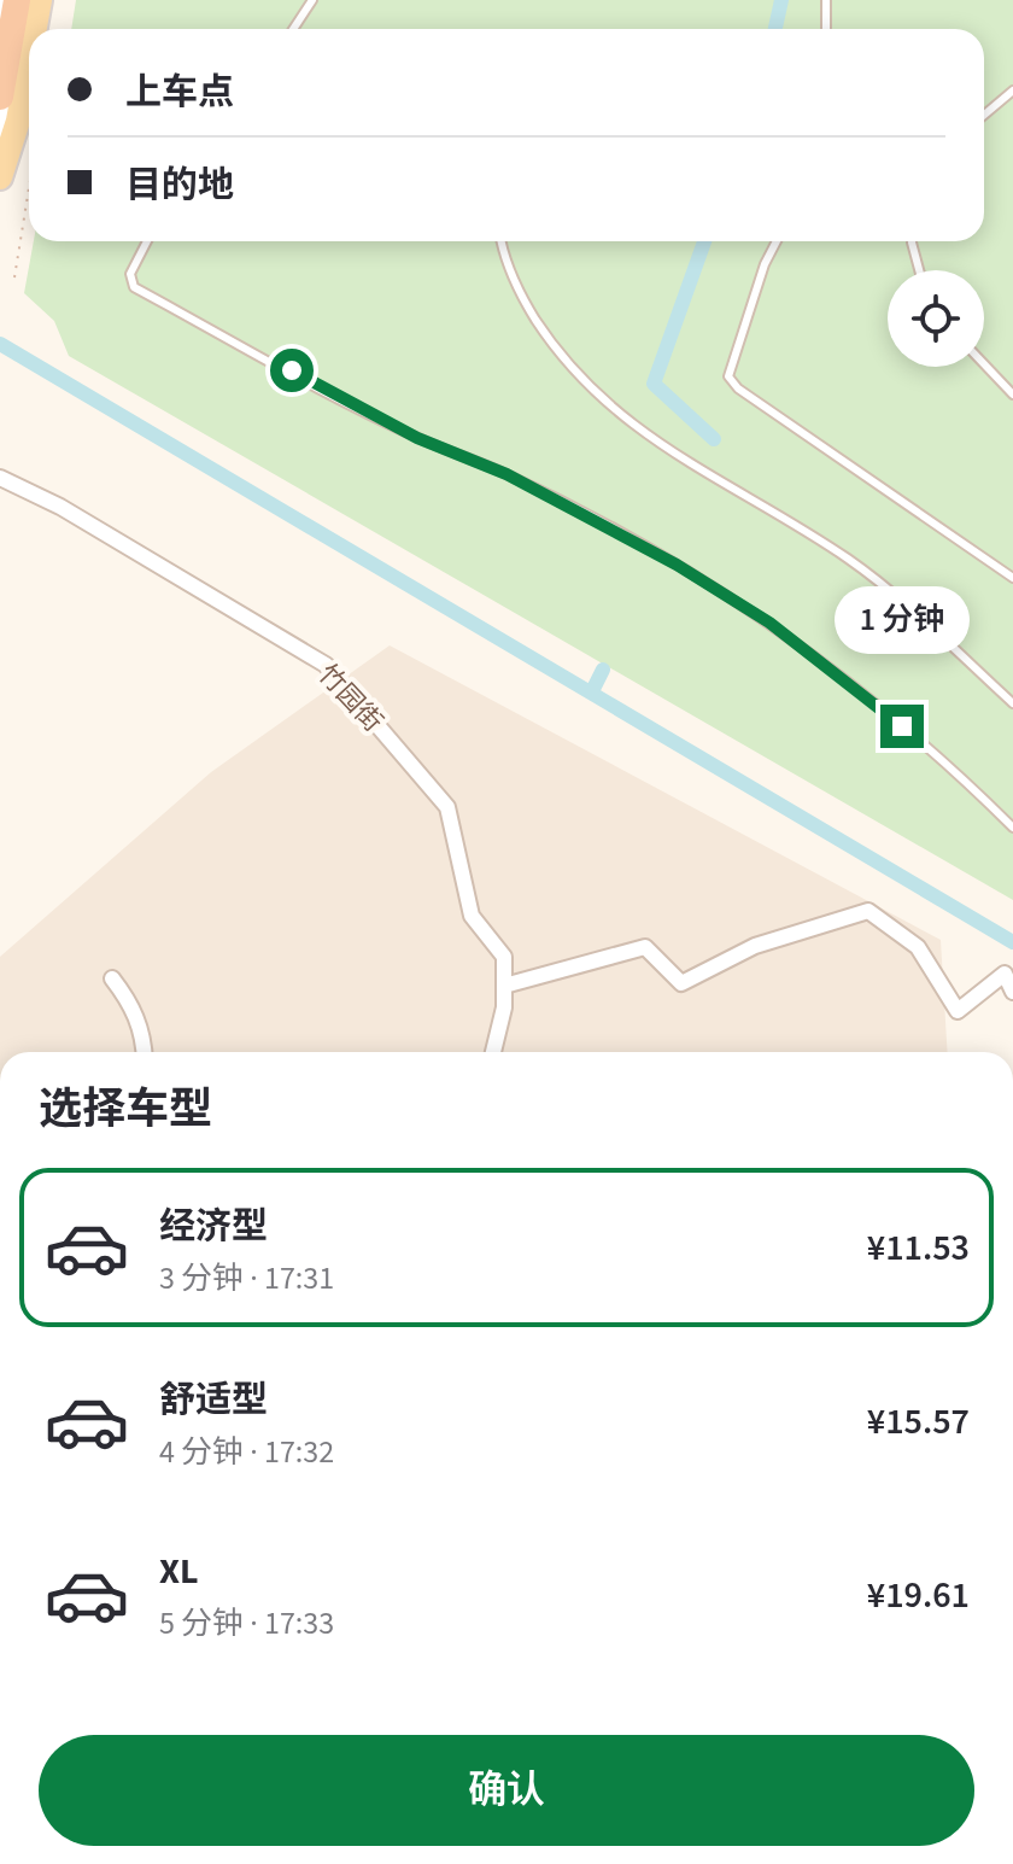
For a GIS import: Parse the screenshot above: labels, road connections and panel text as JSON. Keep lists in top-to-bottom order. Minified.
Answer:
{"streets":{"street":["竹园街"]},"page":{"banner":["上车点","目的地"],"bubble":"1 分钟","heading":"选择车型","list":[{"name":"经济型","note":"3 分钟 · 17:31","value":"¥11.53"},{"name":"舒适型","note":"4 分钟 · 17:32","value":"¥15.57"},{"name":"XL","note":"5 分钟 · 17:33","value":"¥19.61"}],"buttons":"确认"}}
